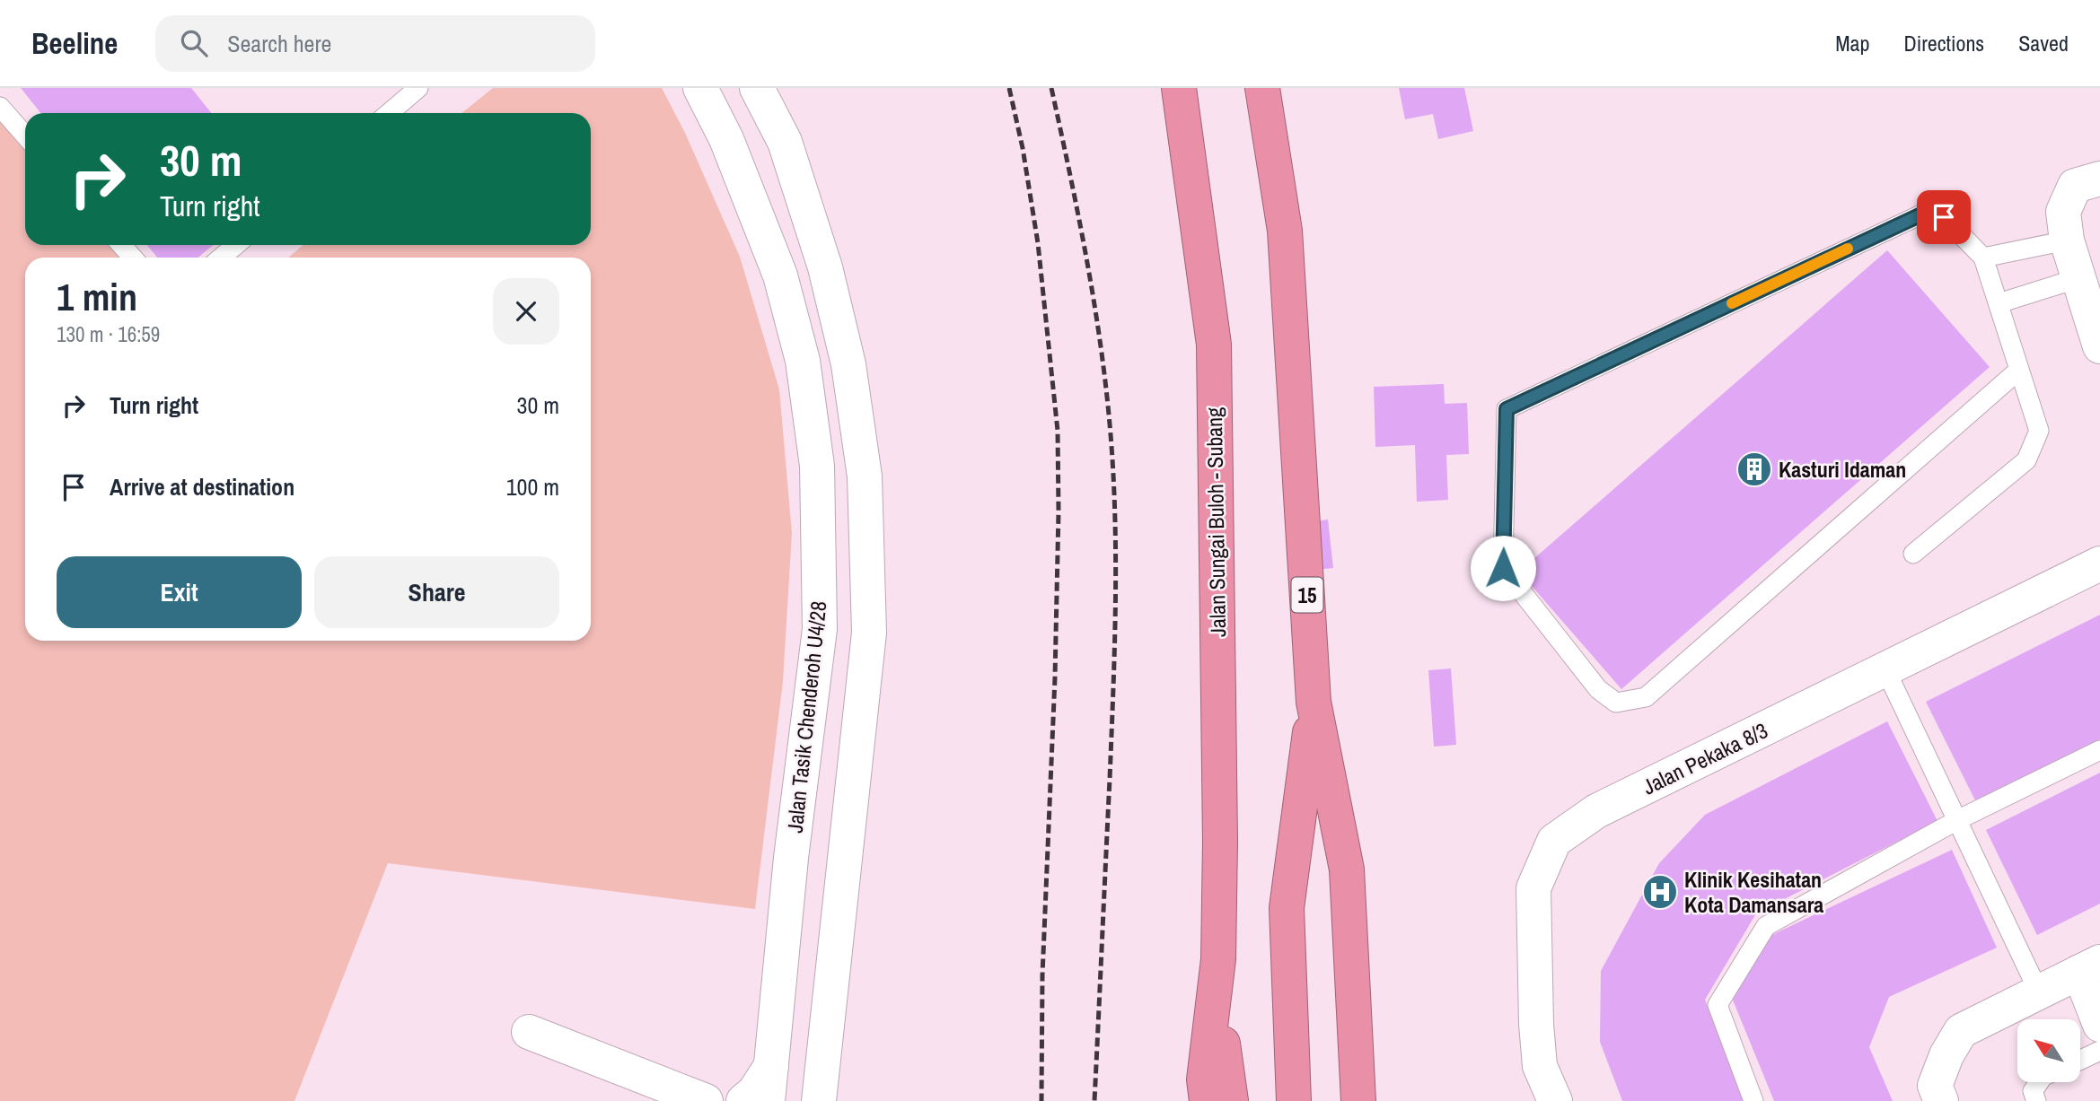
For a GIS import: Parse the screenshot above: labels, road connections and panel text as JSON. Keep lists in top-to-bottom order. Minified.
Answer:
{"streets":{"highway":["Jalan Sungai Buloh - Subang","15"],"street":["Jalan Tasik Chenderoh U4/28","Jalan Pekaka 8/3"]},"places":{"building":["Kasturi Idaman"],"hospital":["Klinik Kesihatan Kota Damansara"]},"north":"top left","page":{"header":"Beeline","search":"Search here","nav":["Map","Directions","Saved"],"turn":["30 m","Turn right"],"heading":["1 min","130 m · 16:59"],"list":[{"name":"Turn right","value":"30 m"},{"name":"Arrive at destination","value":"100 m"}],"buttons":["Exit","Share"]}}
